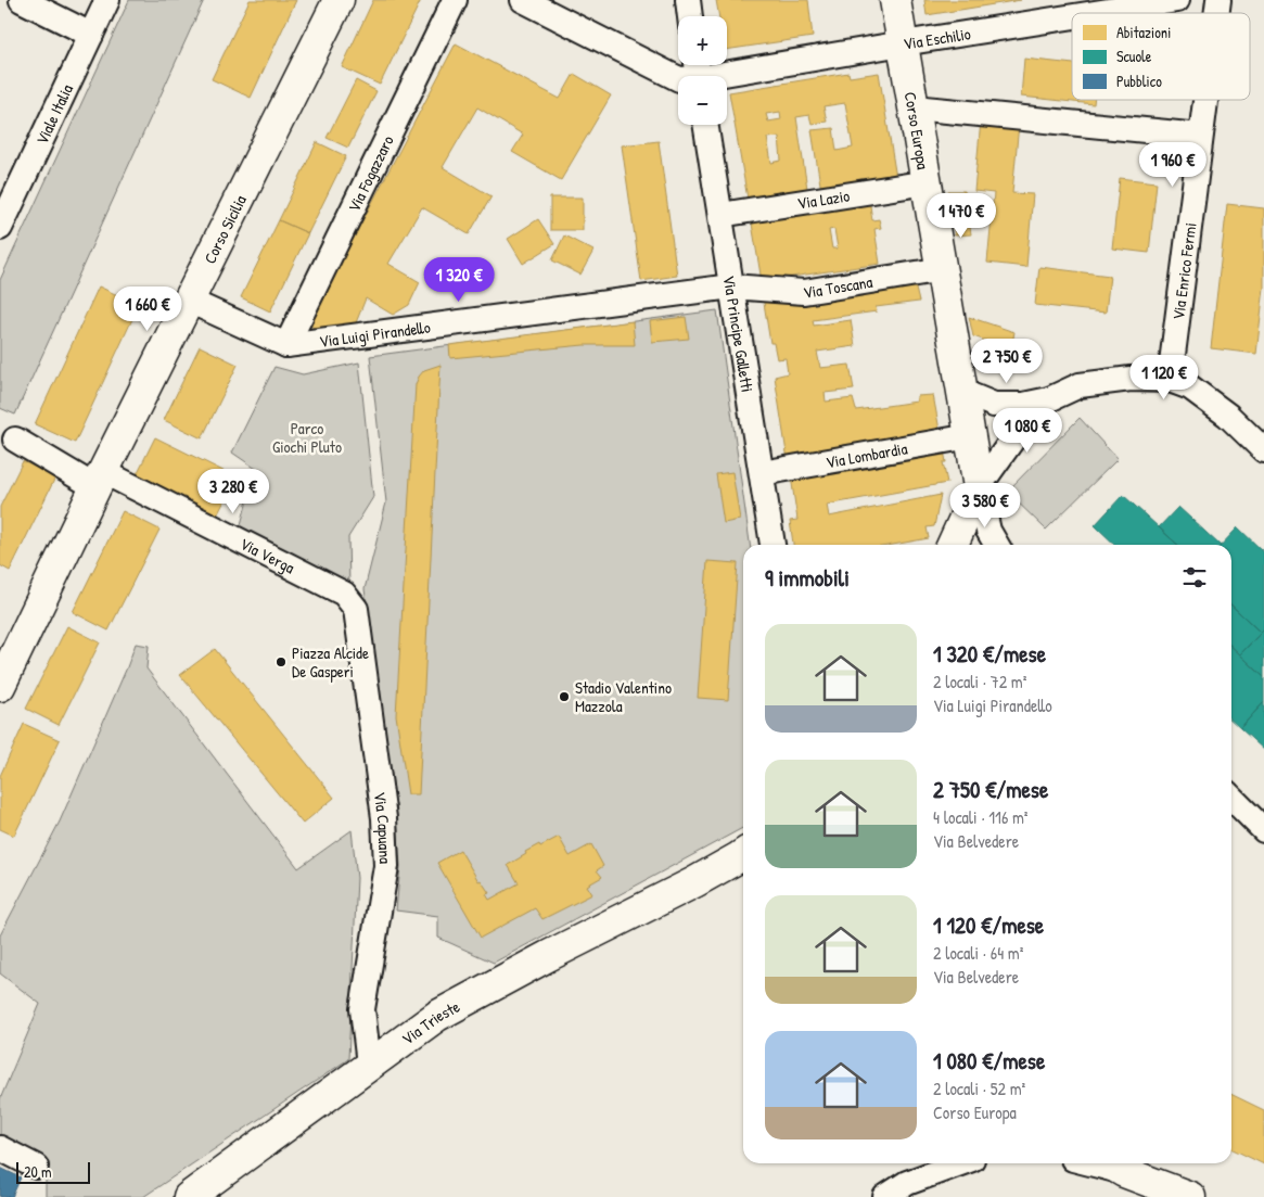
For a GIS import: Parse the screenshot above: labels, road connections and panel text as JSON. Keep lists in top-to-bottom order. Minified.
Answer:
{"streets":{"street":["Via Eschilio","Viale Italia","Corso Europa","Via Fogazzaro","Via Lazio","Corso Sicilia","Via Enrico Fermi","Via Toscana","Via Principe Galletti","Via Luigi Pirandello","Via Lombardia","Via Verga","Via Capuana","Via Trieste"]},"crossings":[["Via Eschilio","Corso Europa"],["Corso Europa","Via Lazio"],["Corso Europa","Via Toscana"],["Corso Europa","Via Lombardia"],["Via Fogazzaro","Via Luigi Pirandello"],["Via Lazio","Via Principe Galletti"],["Corso Sicilia","Via Verga"],["Via Toscana","Via Principe Galletti"],["Via Toscana","Via Luigi Pirandello"],["Via Principe Galletti","Via Luigi Pirandello"],["Via Principe Galletti","Via Lombardia"],["Via Verga","Via Capuana"],["Via Capuana","Via Trieste"]],"parks":["Parco Giochi Pluto"],"places":["Piazza Alcide De Gasperi","Stadio Valentino Mazzola"],"legend":["Abitazioni","Scuole","Pubblico"],"scale_bar":"20 m","page":{"map_buttons":["+","−"],"price":["1 960 €","1 470 €","1 320 €","1 660 €","2 750 €","1 120 €","1 080 €","3 280 €","3 580 €"],"heading":"9 immobili","list":[{"name":"1 320 €/mese","note":"2 locali · 72 m² · Via Luigi Pirandello"},{"name":"2 750 €/mese","note":"4 locali · 116 m² · Via Belvedere"},{"name":"1 120 €/mese","note":"2 locali · 64 m² · Via Belvedere"},{"name":"1 080 €/mese","note":"2 locali · 52 m² · Corso Europa"}],"scale":"20 m"}}
